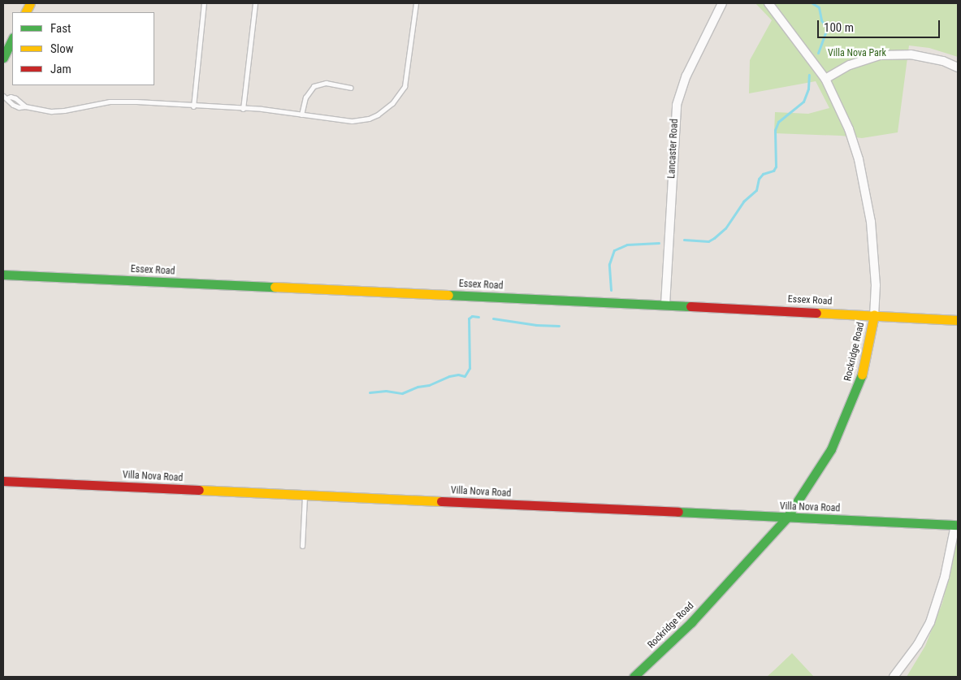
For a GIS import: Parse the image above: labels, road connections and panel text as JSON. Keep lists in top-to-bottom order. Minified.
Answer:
{"streets":{"street":["Lancaster Road","Essex Road","Rockridge Road","Villa Nova Road"]},"crossings":[["Lancaster Road","Essex Road"],["Essex Road","Rockridge Road"],["Rockridge Road","Villa Nova Road"]],"parks":["Villa Nova Park"],"legend":["Fast","Slow","Jam"],"scale_bar":"100 m"}
